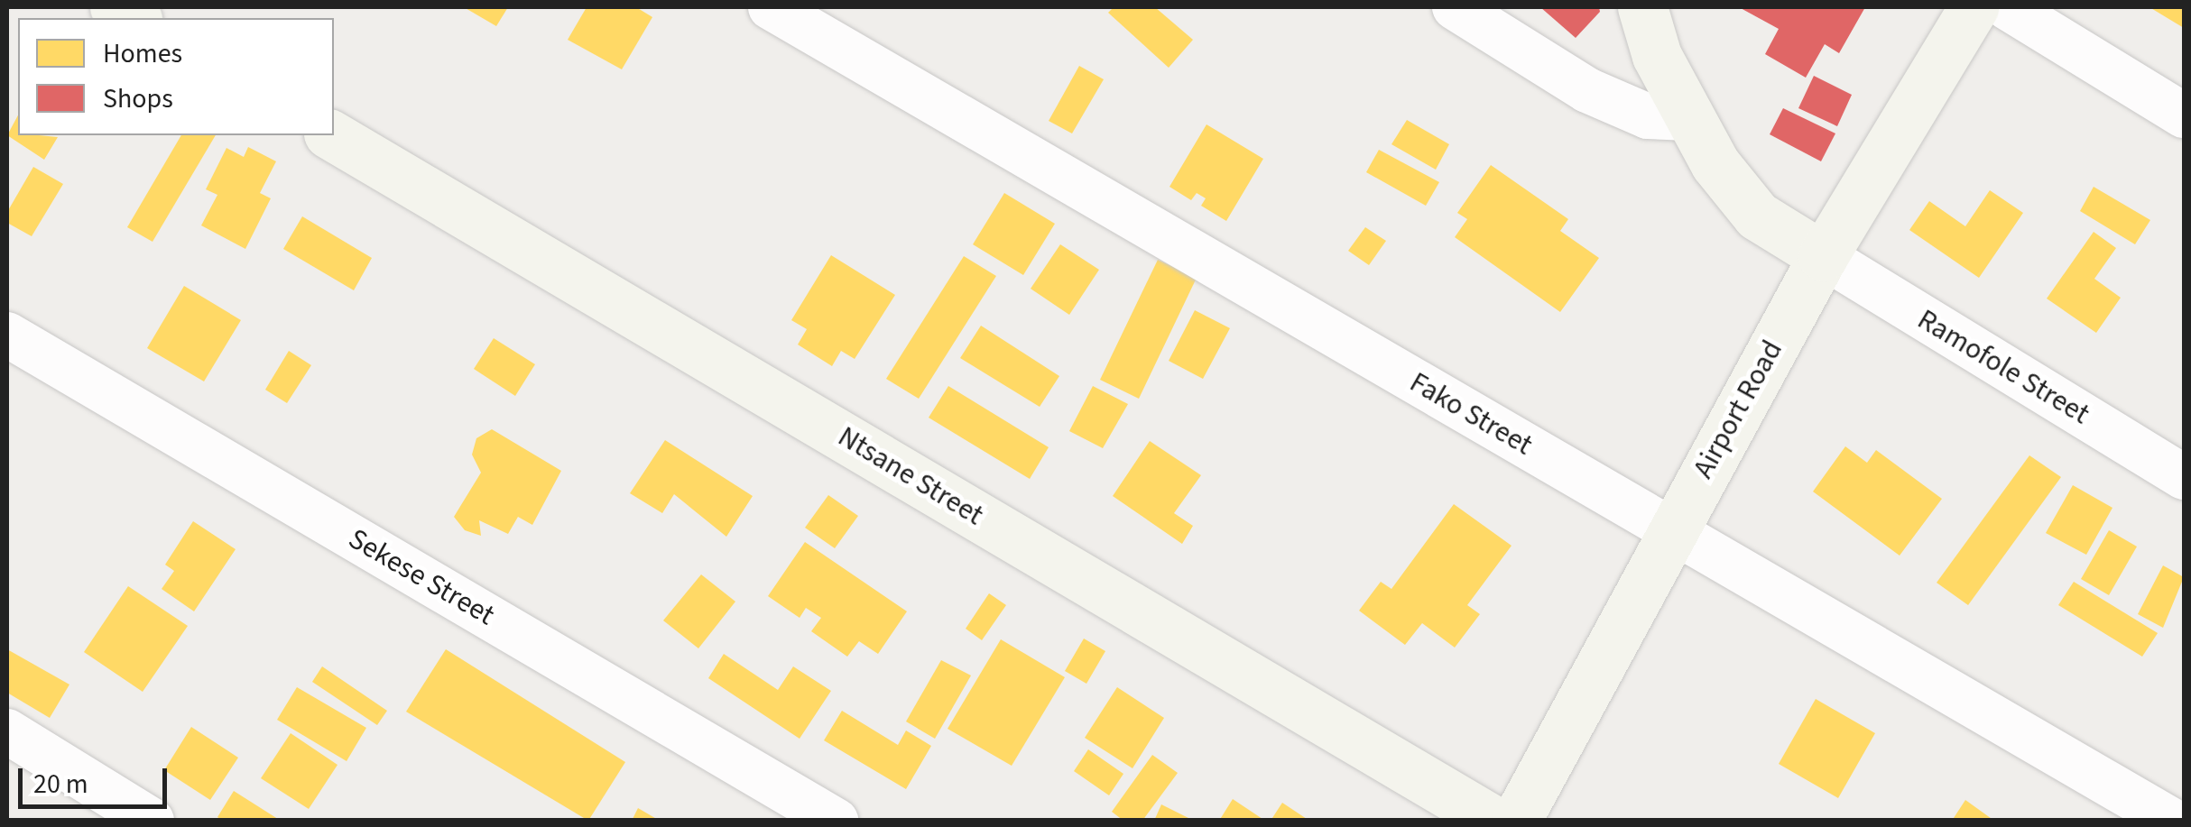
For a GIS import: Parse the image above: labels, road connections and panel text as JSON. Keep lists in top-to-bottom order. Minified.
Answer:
{"streets":{"street":["Ramofole Street","Airport Road","Fako Street","Ntsane Street","Sekese Street"]},"crossings":[["Ramofole Street","Airport Road"],["Airport Road","Fako Street"]],"legend":["Homes","Shops"],"scale_bar":"20 m"}
